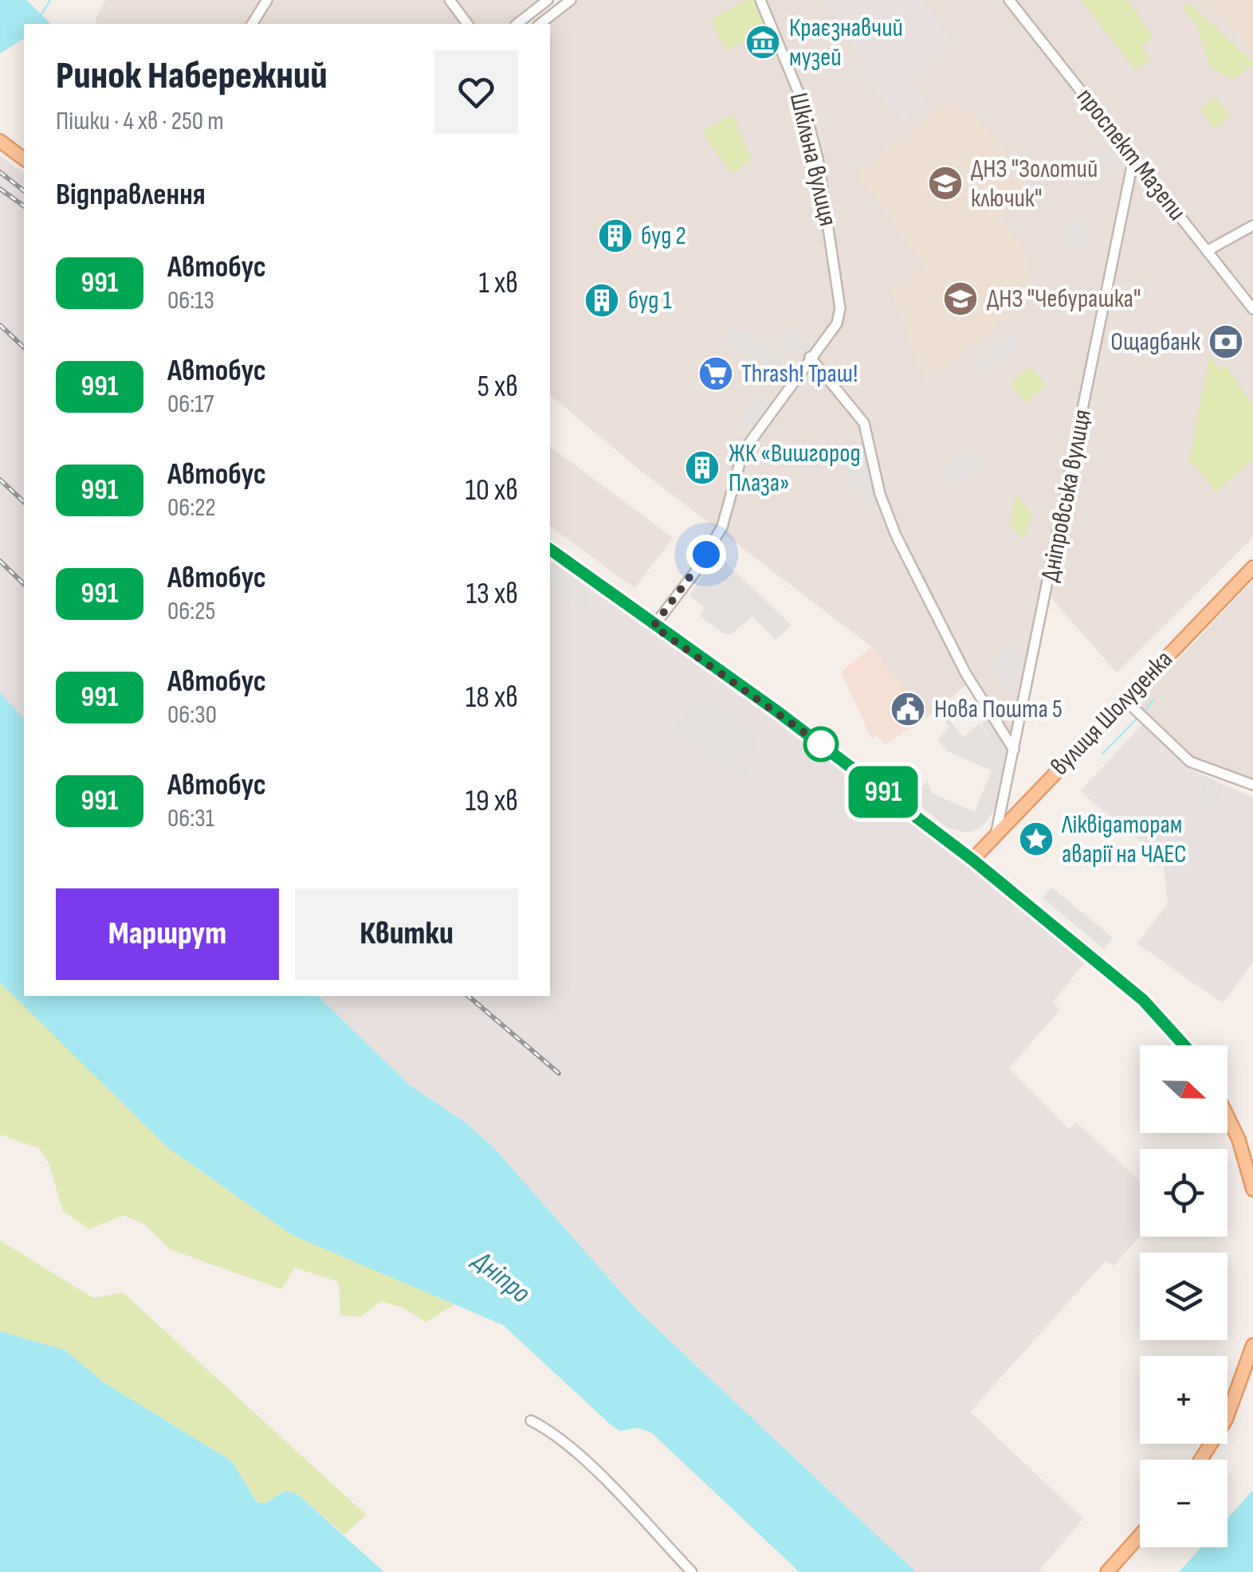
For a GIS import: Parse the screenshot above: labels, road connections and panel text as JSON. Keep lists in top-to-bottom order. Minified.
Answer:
{"streets":{"main road":["вулиця Шолуденка"],"street":["проспект Мазепи","Шкільна вулиця","Дніпровська вулиця"]},"crossings":[["проспект Мазепи","Дніпровська вулиця"],["Дніпровська вулиця","вулиця Шолуденка"]],"water":["Дніпро"],"places":{"museum":["Краєзнавчий музей"],"school or university":["ДНЗ \"Золотий ключик\"","ДНЗ \"Чебурашка\""],"building":["буд 2","буд 1","ЖК «Вишгород Плаза»"],"bank":["Ощадбанк"],"supermarket":["Thrash! Траш!"],"public building":["Нова Пошта 5"],"place":["Ліквідаторам аварії на ЧАЕС"]},"lines":["bus line 991"],"north":"right","page":{"on_map":"991","heading":[["Ринок Набережний","Пішки · 4 хв · 250 m"],"Відправлення"],"list":[{"mark":"991","name":"Автобус","note":"06:13","value":"1 хв"},{"mark":"991","name":"Автобус","note":"06:17","value":"5 хв"},{"mark":"991","name":"Автобус","note":"06:22","value":"10 хв"},{"mark":"991","name":"Автобус","note":"06:25","value":"13 хв"},{"mark":"991","name":"Автобус","note":"06:30","value":"18 хв"},{"mark":"991","name":"Автобус","note":"06:31","value":"19 хв"}],"buttons":["Маршрут","Квитки"],"map_buttons":["+","−"]}}
